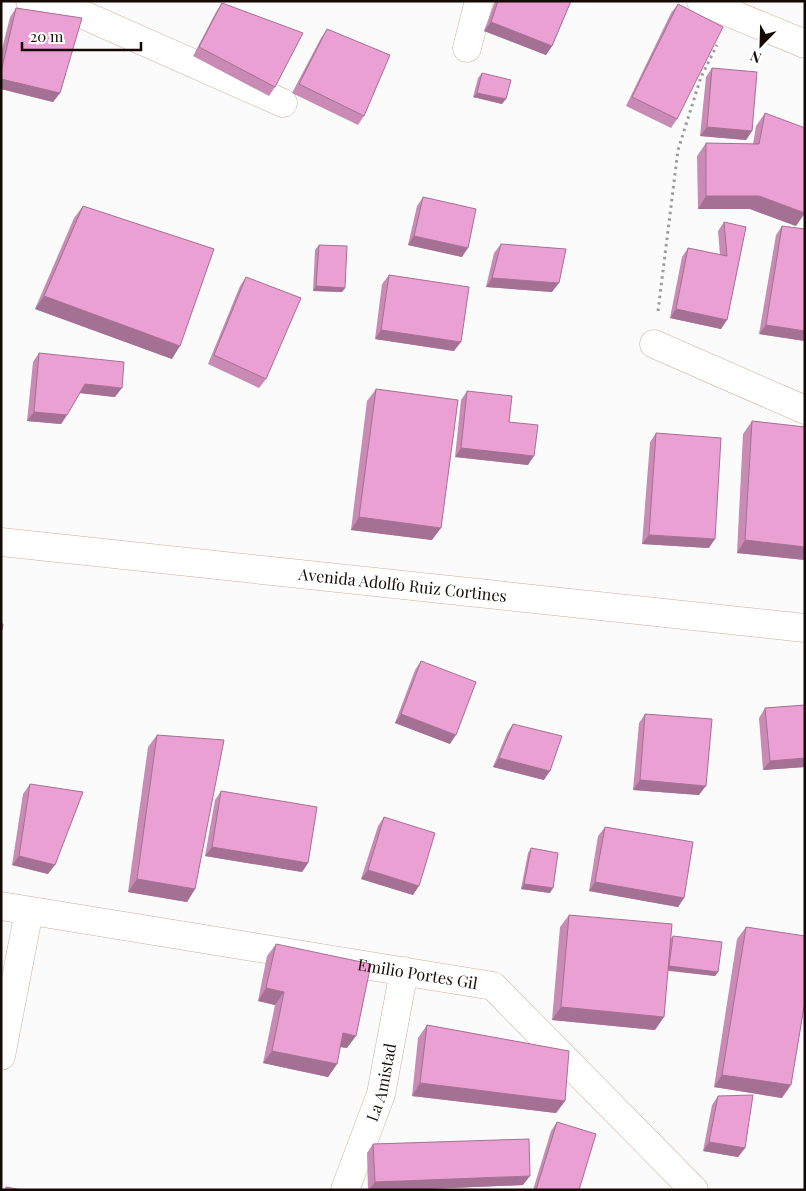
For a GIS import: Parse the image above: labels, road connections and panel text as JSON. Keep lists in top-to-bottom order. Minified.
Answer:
{"streets":{"street":["Avenida Adolfo Ruiz Cortines","Emilio Portes Gil","La Amistad"]},"crossings":[["Emilio Portes Gil","La Amistad"]],"scale_bar":"20 m","north":"bottom left"}
